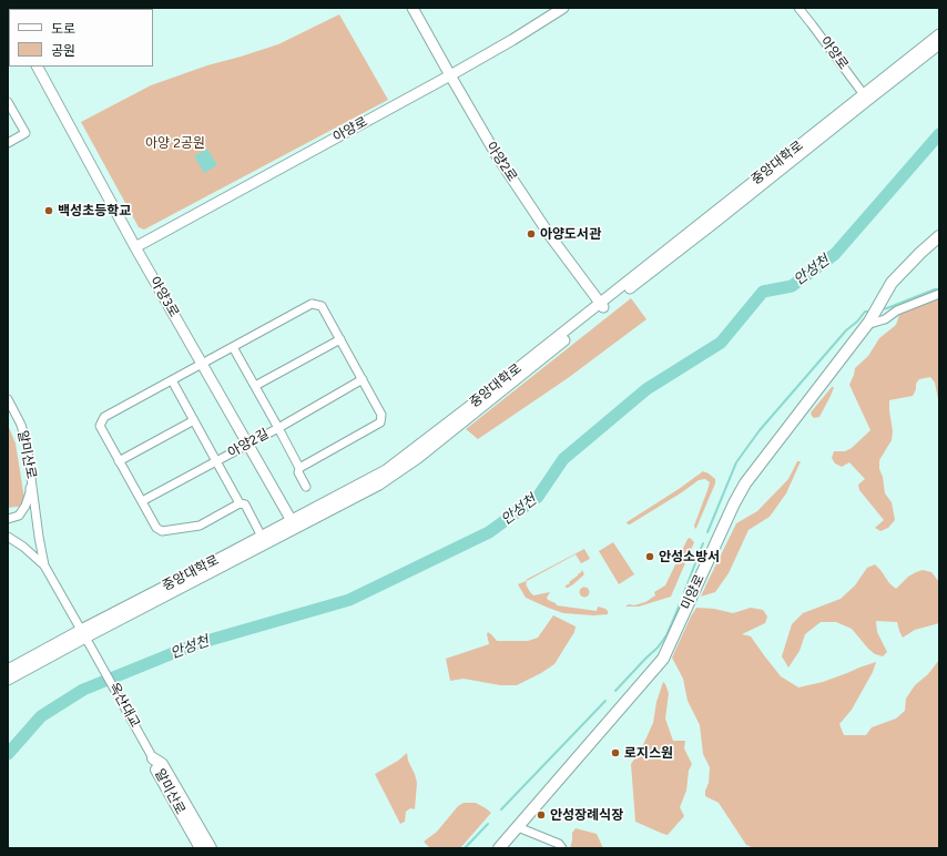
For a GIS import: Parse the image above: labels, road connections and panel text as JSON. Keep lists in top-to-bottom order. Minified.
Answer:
{"streets":{"main road":["알미산로","미양로"],"street":["아양로","아양2로","중앙대학로","아양3로","아양2길","옥산대교"]},"crossings":[["아양로","아양2로"],["아양로","중앙대학로"],["아양로","아양3로"],["아양2로","중앙대학로"],["중앙대학로","아양3로"],["중앙대학로","아양2길"],["중앙대학로","알미산로"],["아양3로","아양2길"],["알미산로","옥산대교"]],"water":["안성천"],"parks":["아양 2공원"],"places":["백성초등학교","아양도서관","안성소방서","로지스원","안성장례식장"],"legend":["도로","공원"]}
